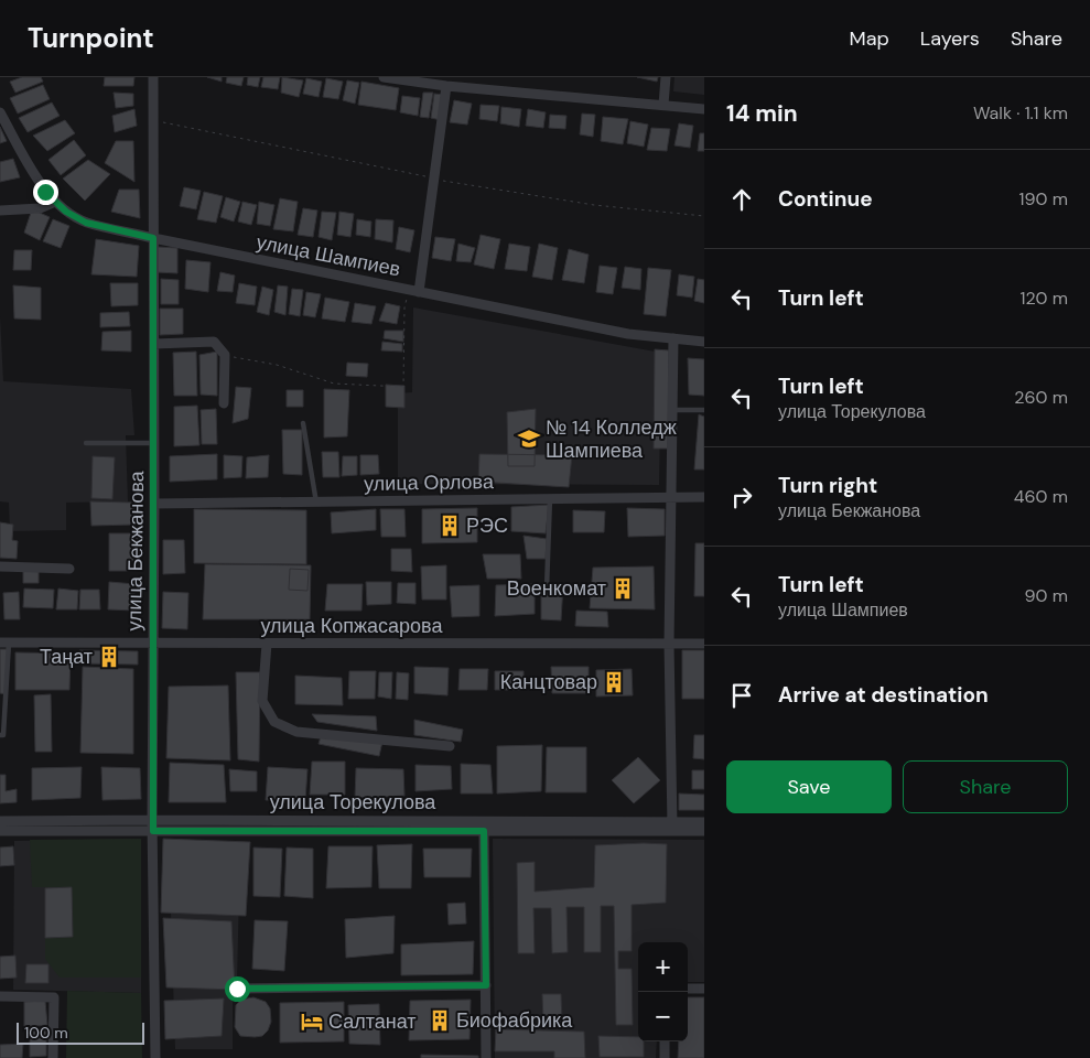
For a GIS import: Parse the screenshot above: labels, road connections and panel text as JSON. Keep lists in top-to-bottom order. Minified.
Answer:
{"streets":{"street":["улица Шампиев","улица Орлова","улица Бекжанова","улица Копжасарова","улица Торекулова"]},"crossings":[["улица Шампиев","улица Бекжанова"],["улица Орлова","улица Бекжанова"],["улица Бекжанова","улица Копжасарова"],["улица Бекжанова","улица Торекулова"]],"places":{"school or university":["№ 14 Колледж Шампиева"],"building":["РЭС","Военкомат","Таңат","Канцтовар","Биофабрика"],"hotel":["Салтанат"]},"scale_bar":"100 m","page":{"header":"Turnpoint","nav":["Map","Layers","Share"],"heading":["14 min","Walk · 1.1 km"],"list":[["Continue","190 m"],["Turn left","120 m"],["Turn left","улица Торекулова","260 m"],["Turn right","улица Бекжанова","460 m"],["Turn left","улица Шампиев","90 m"],"Arrive at destination"],"buttons":["Save","Share"],"map_buttons":["+","−"],"scale":"100 m"}}
